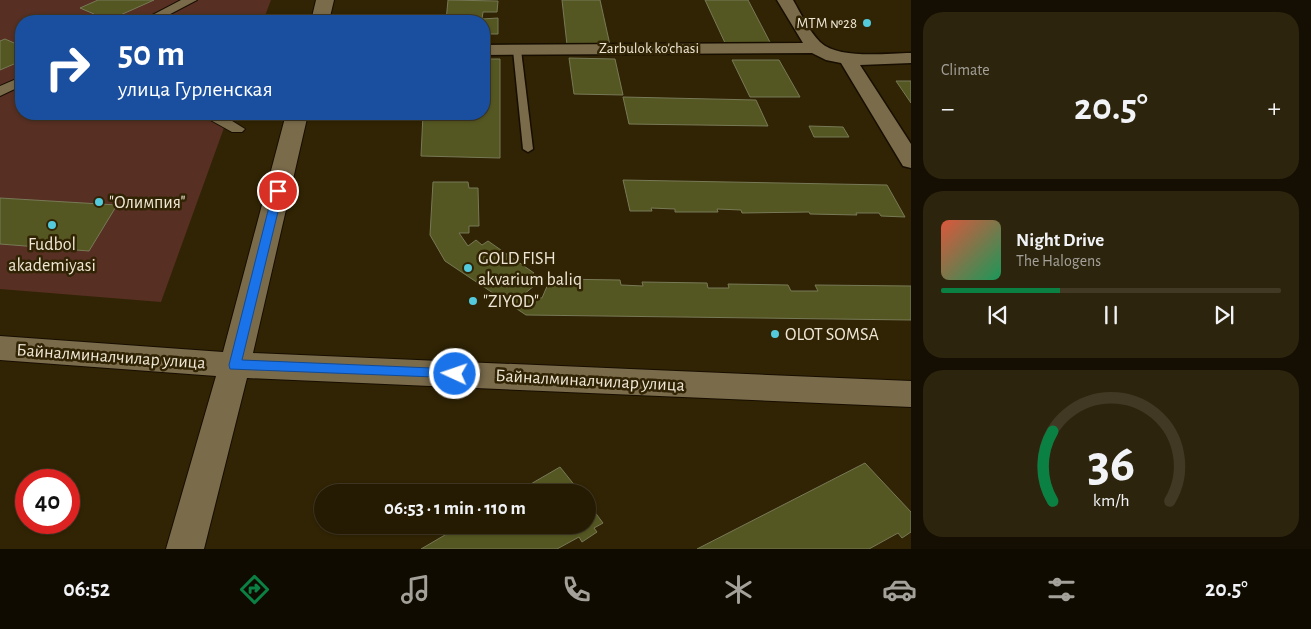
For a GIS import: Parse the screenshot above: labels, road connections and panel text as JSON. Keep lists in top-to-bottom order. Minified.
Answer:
{"streets":{"street":["Zarbulok ko'chasi","Байналминалчилар улица"]},"places":["MTM №28","\"Олимпия\"","Fudbol akademiyasi","GOLD FISH akvarium baliq","\"ZIYOD\"","OLOT SOMSA"],"page":{"tile":"Climate","turn":["50 m","улица Гурленская"],"heat":["−","20.5°","+"],"song":["Night Drive","The Halogens"],"limit":"40","trip":"06:53 · 1 min · 110 m","tabs":["06:52","20.5°"],"gauge":["36","km/h"]}}
